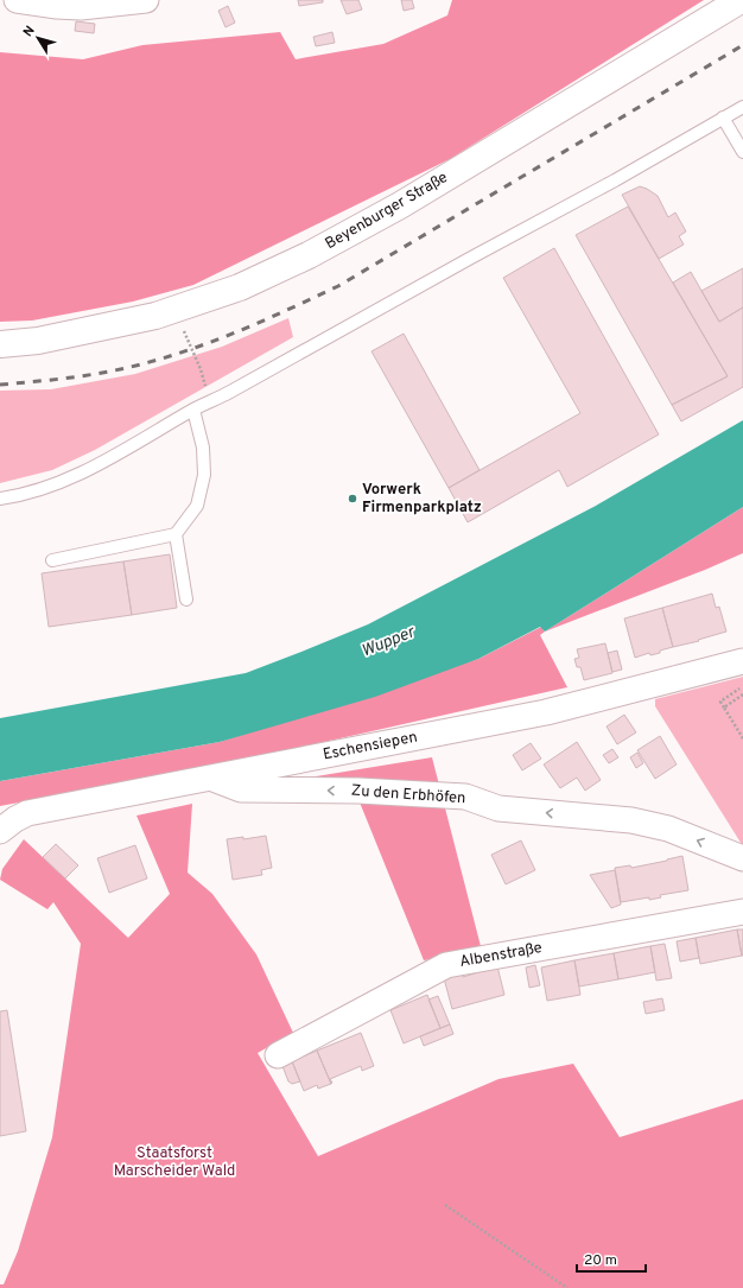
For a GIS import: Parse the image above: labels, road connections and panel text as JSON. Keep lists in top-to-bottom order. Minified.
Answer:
{"streets":{"main road":["Beyenburger Straße"],"street":["Eschensiepen","Zu den Erbhöfen","Albenstraße"]},"crossings":[["Eschensiepen","Zu den Erbhöfen"]],"one_way":["Zu den Erbhöfen"],"water":["Wupper"],"parks":["Staatsforst Marscheider Wald"],"places":["Vorwerk Firmenparkplatz"],"scale_bar":"20 m","north":"top left"}
